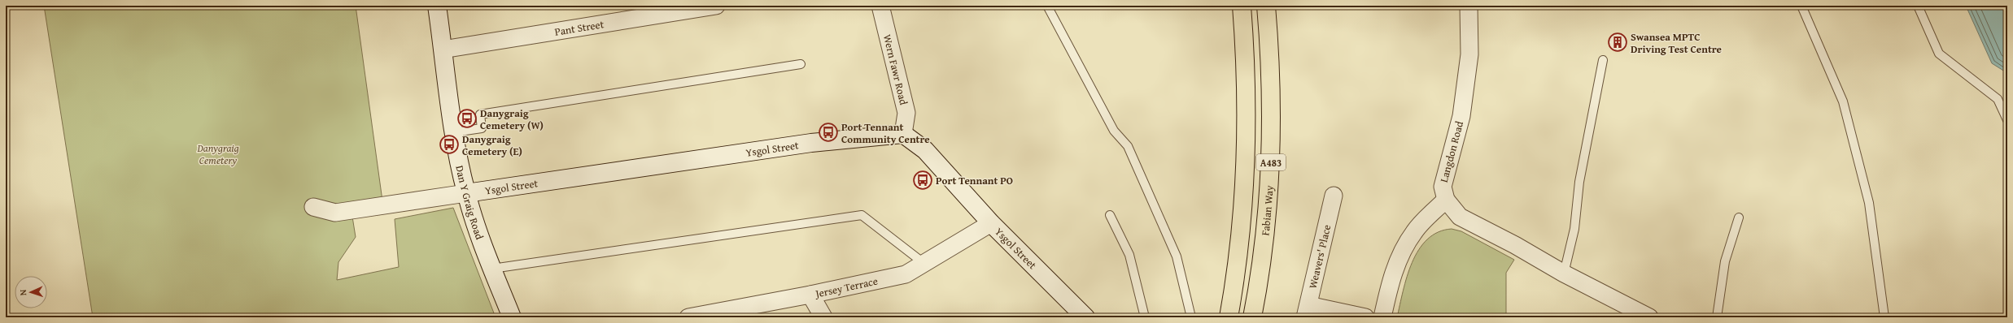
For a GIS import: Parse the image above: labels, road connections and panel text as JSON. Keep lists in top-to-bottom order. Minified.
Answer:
{"streets":{"highway":["A483","Fabian Way"],"street":["Pant Street","Wern Fawr Road","Ysgol Street","Langdon Road","Dan Y Graig Road","Weavers' Place","Jersey Terrace"]},"crossings":[["Pant Street","Dan Y Graig Road"],["Wern Fawr Road","Ysgol Street"],["Ysgol Street","Dan Y Graig Road"],["Ysgol Street","Jersey Terrace"]],"parks":["Danygraig Cemetery"],"places":{"building":["Swansea MPTC Driving Test Centre"],"bus stop":["Danygraig Cemetery (W)","Port Tennant Community Centre","Danygraig Cemetery (E)","Port Tennant PO"]},"north":"left"}
